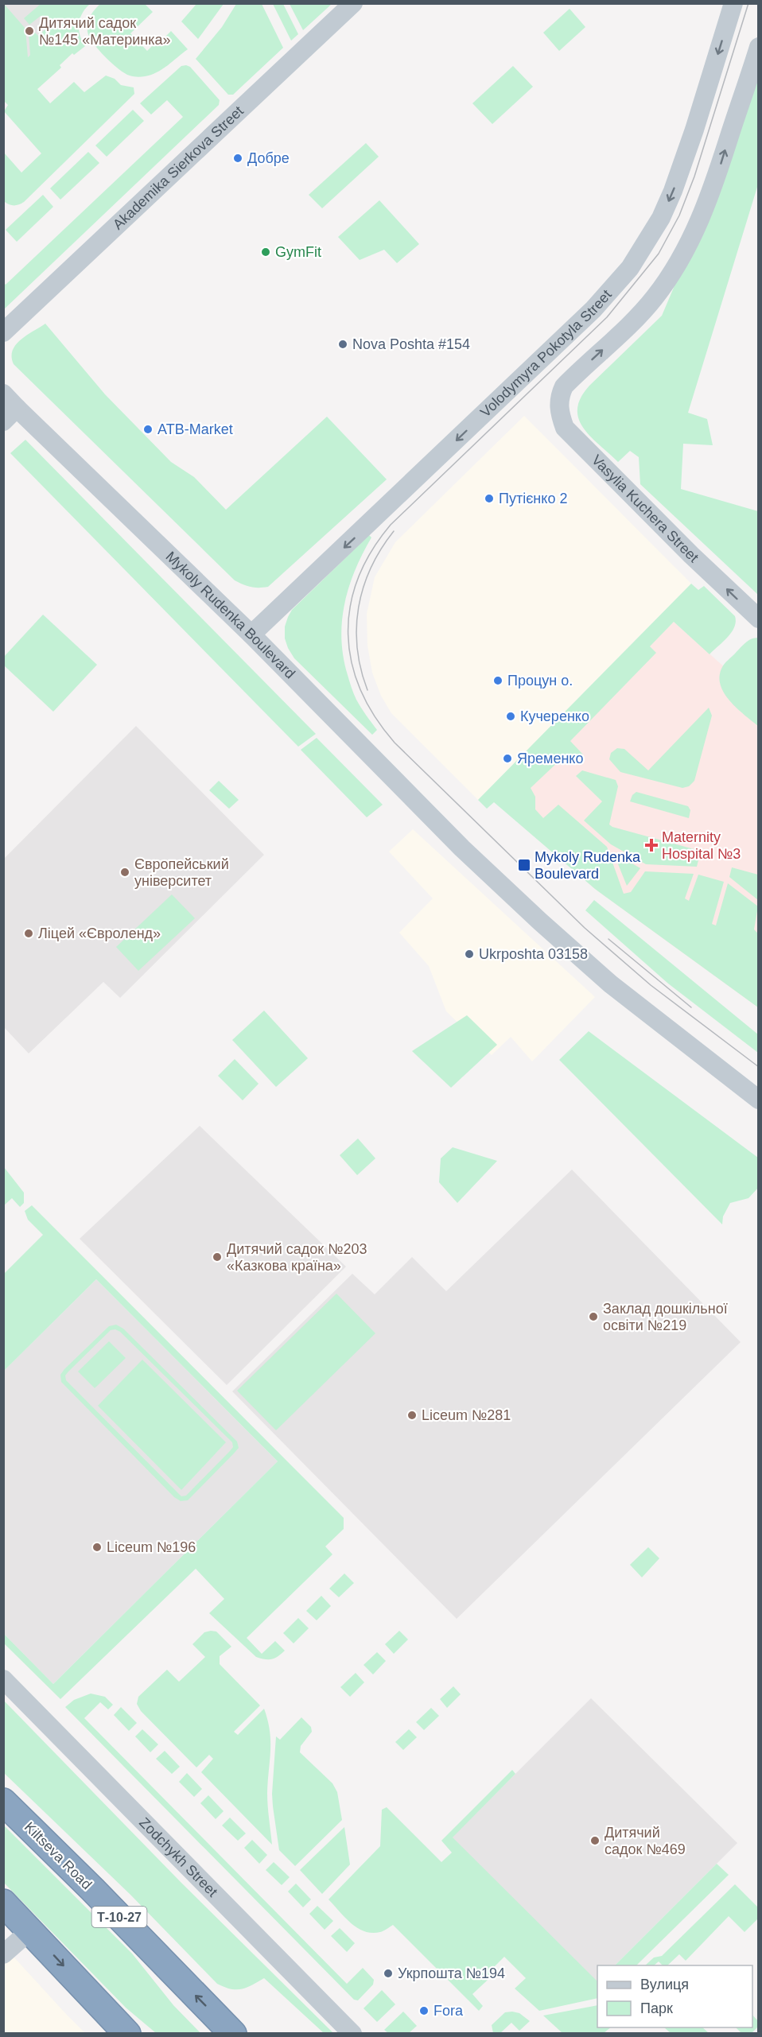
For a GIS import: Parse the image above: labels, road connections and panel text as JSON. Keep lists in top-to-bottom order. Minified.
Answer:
{"streets":{"highway":["Kiltseva Road","Т-10-27"],"street":["Akademika Sierkova Street","Volodymyra Pokotyla Street","Vasylia Kuchera Street","Mykoly Rudenka Boulevard","Zodchykh Street"]},"crossings":[["Volodymyra Pokotyla Street","Mykoly Rudenka Boulevard"]],"one_way":["Volodymyra Pokotyla Street"],"places":{"other":["Дитячий садок №145 «Материнка»","Добре","GymFit","Nova Poshta #154","ATB-Market","Путієнко 2","Процун о.","Кучеренко","Яременко","Європейський університет","Ліцей «Євроленд»","Ukrposhta 03158","Дитячий садок №203 «Казкова країна»","Заклад дошкільної освіти №219","Liceum №281","Liceum №196","Дитячий садок №469","Укрпошта №194","Fora"],"health":["Maternity Hospital №3"],"transit":["Mykoly Rudenka Boulevard"]},"legend":["Вулиця","Парк"]}
